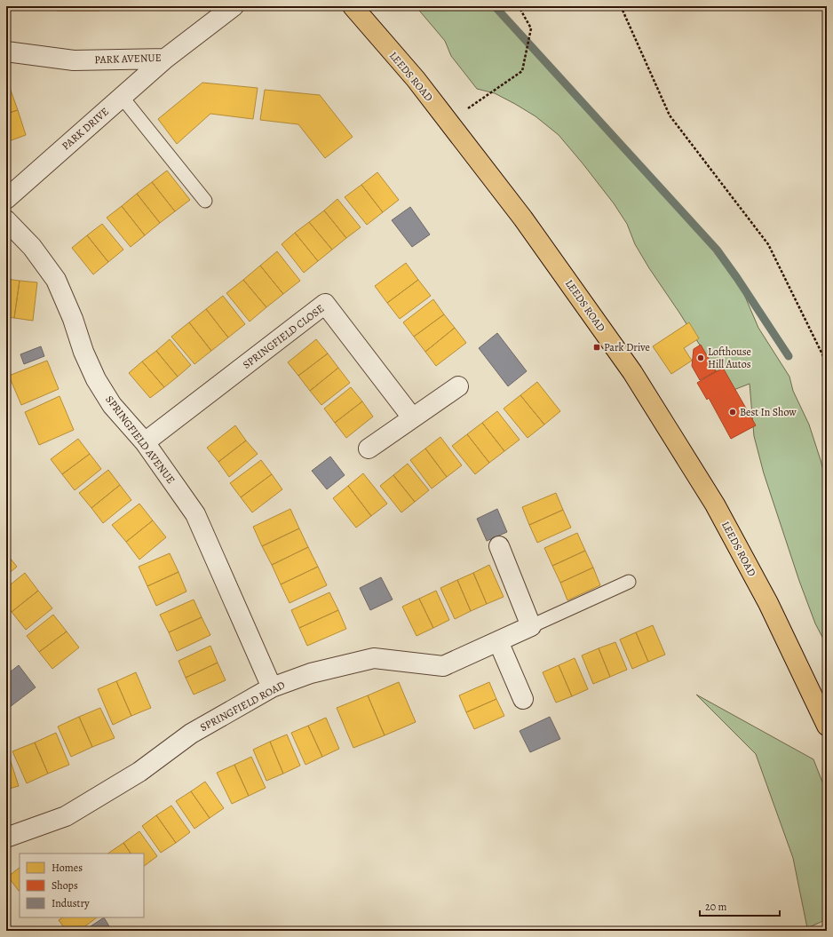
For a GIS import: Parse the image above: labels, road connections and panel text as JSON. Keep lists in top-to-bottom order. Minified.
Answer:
{"streets":{"main road":["LEEDS ROAD"],"street":["PARK AVENUE","PARK DRIVE","SPRINGFIELD CLOSE","SPRINGFIELD AVENUE","SPRINGFIELD ROAD"]},"crossings":[["PARK AVENUE","PARK DRIVE"],["SPRINGFIELD CLOSE","SPRINGFIELD AVENUE"],["SPRINGFIELD AVENUE","SPRINGFIELD ROAD"]],"places":{"transit":["Park Drive"],"other":["Lofthouse Hill Autos","Best In Show"]},"legend":["Homes","Shops","Industry"],"scale_bar":"20 m"}
